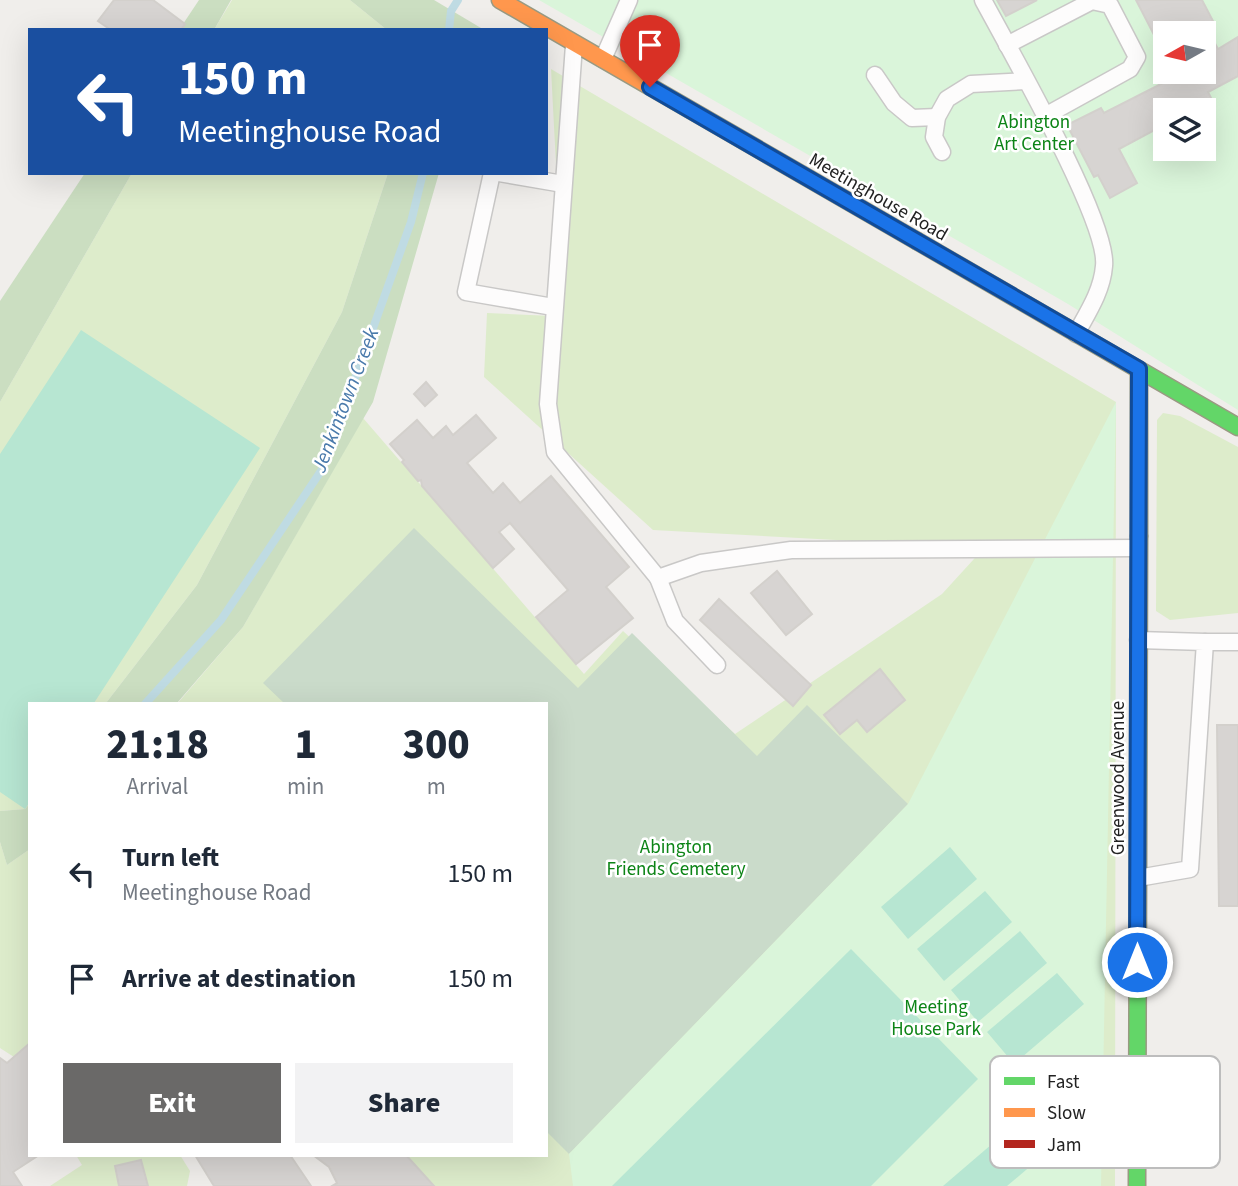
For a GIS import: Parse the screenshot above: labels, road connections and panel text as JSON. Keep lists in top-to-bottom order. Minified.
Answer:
{"streets":{"street":["Meetinghouse Road","Greenwood Avenue"]},"crossings":[["Meetinghouse Road","Greenwood Avenue"]],"water":["Jenkintown Creek"],"parks":["Abington Art Center","Abington Friends Cemetery","Meeting House Park"],"legend":["Fast","Slow","Jam"],"north":"left","page":{"turn":["150 m","Meetinghouse Road"],"eta":["21:18","Arrival","1","min","300","m"],"list":[{"name":"Turn left","note":"Meetinghouse Road","value":"150 m"},{"name":"Arrive at destination","value":"150 m"}],"buttons":["Exit","Share"]}}
